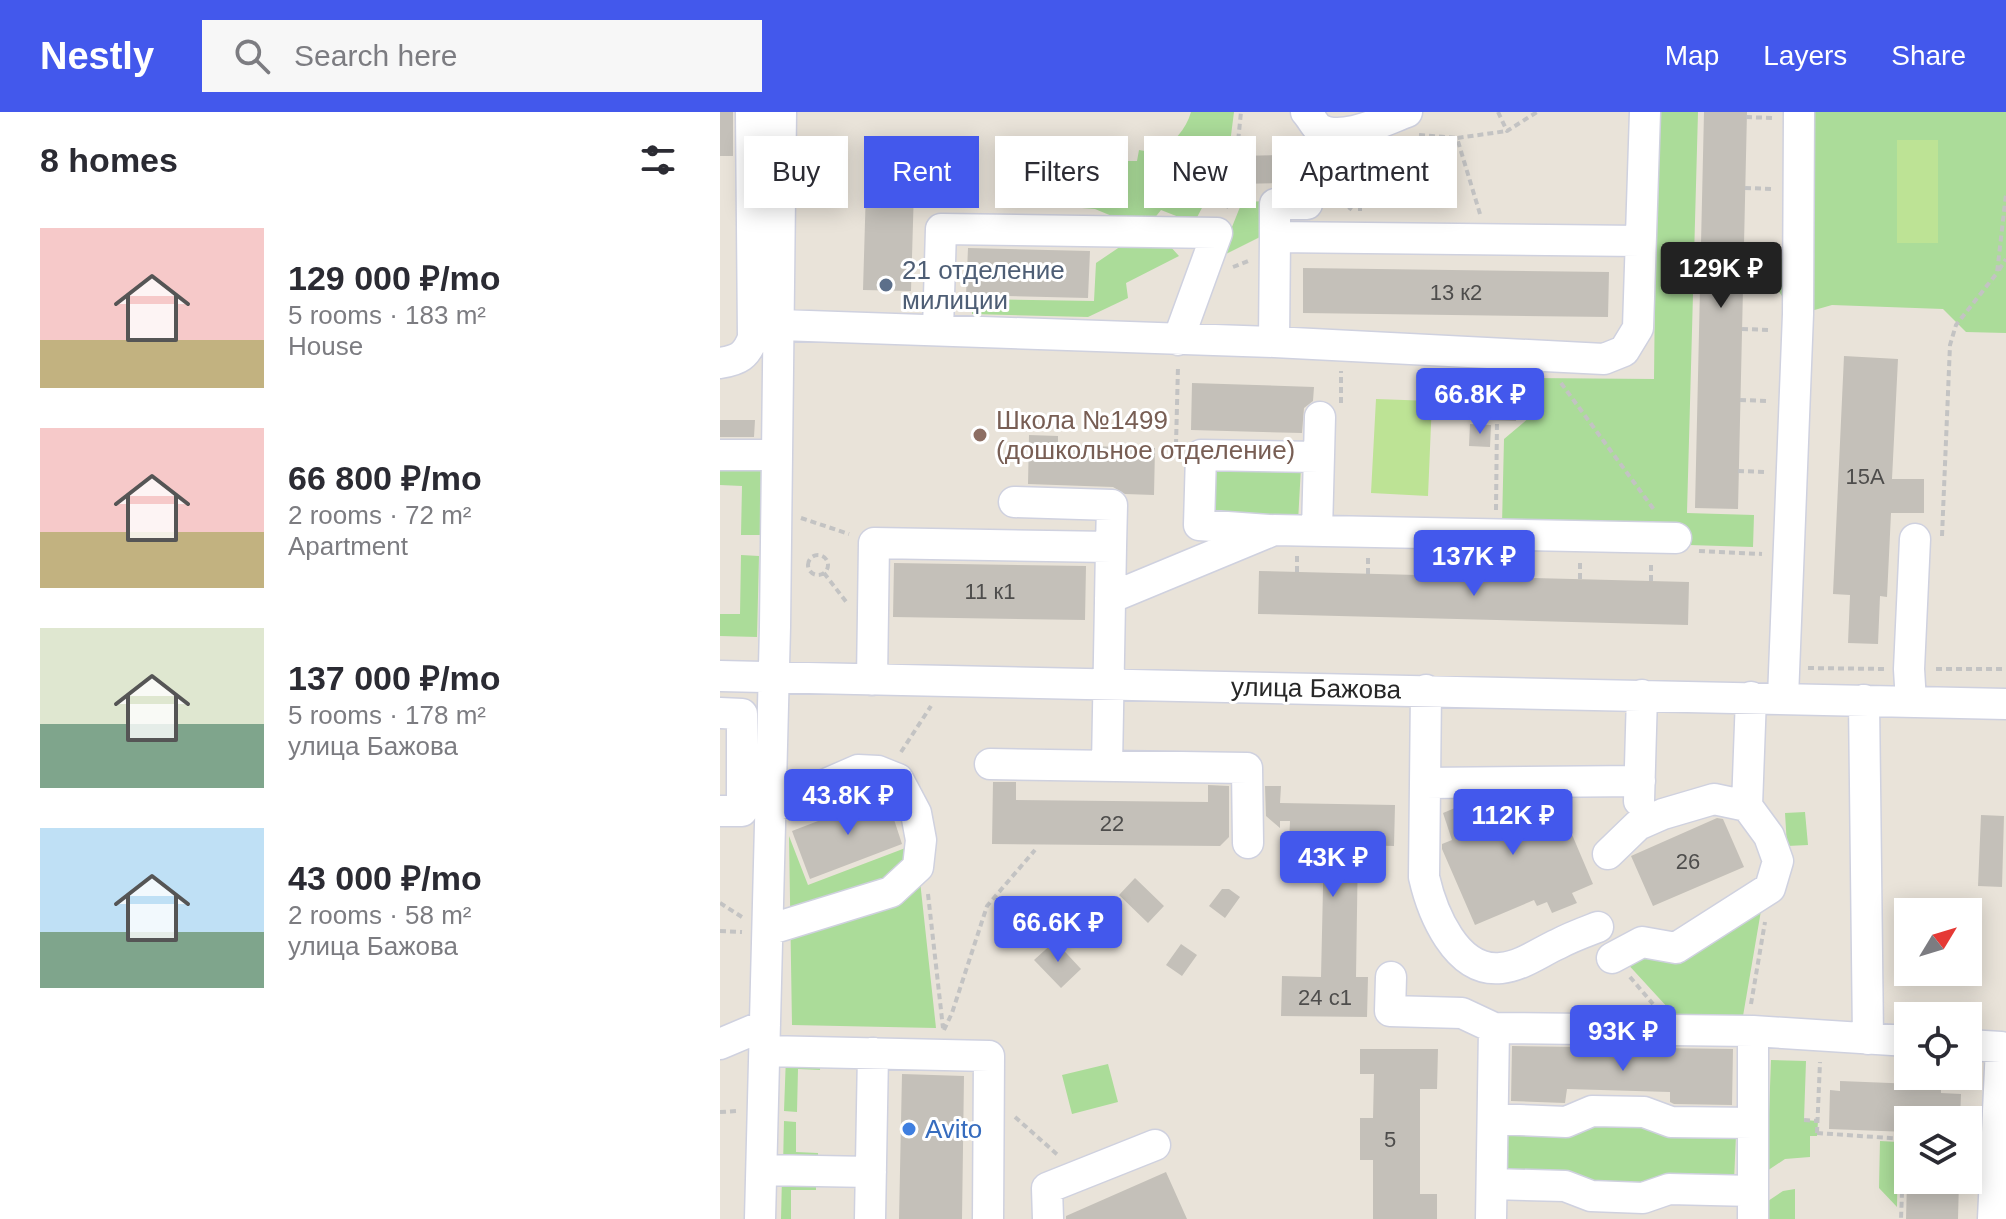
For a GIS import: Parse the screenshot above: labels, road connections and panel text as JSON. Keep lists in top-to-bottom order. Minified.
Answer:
{"streets":{"street":["улица Бажова"]},"places":["21 отделение милиции","Школа №1499 (дошкольное отделение)","Avito"],"house_numbers":["13 к2","15А","11 к1","22","26","24 с1","5"],"north":"top right","page":{"header":"Nestly","search":"Search here","nav":["Map","Layers","Share"],"heading":"8 homes","chip":["Buy","Rent","Filters","New","Apartment"],"list":[{"name":"129 000 ₽/mo","note":"5 rooms · 183 m² · House"},{"name":"66 800 ₽/mo","note":"2 rooms · 72 m² · Apartment"},{"name":"137 000 ₽/mo","note":"5 rooms · 178 m² · улица Бажова"},{"name":"43 000 ₽/mo","note":"2 rooms · 58 m² · улица Бажова"}],"price":["129K ₽","66.8K ₽","137K ₽","43.8K ₽","112K ₽","43K ₽","66.6K ₽","93K ₽"]}}
